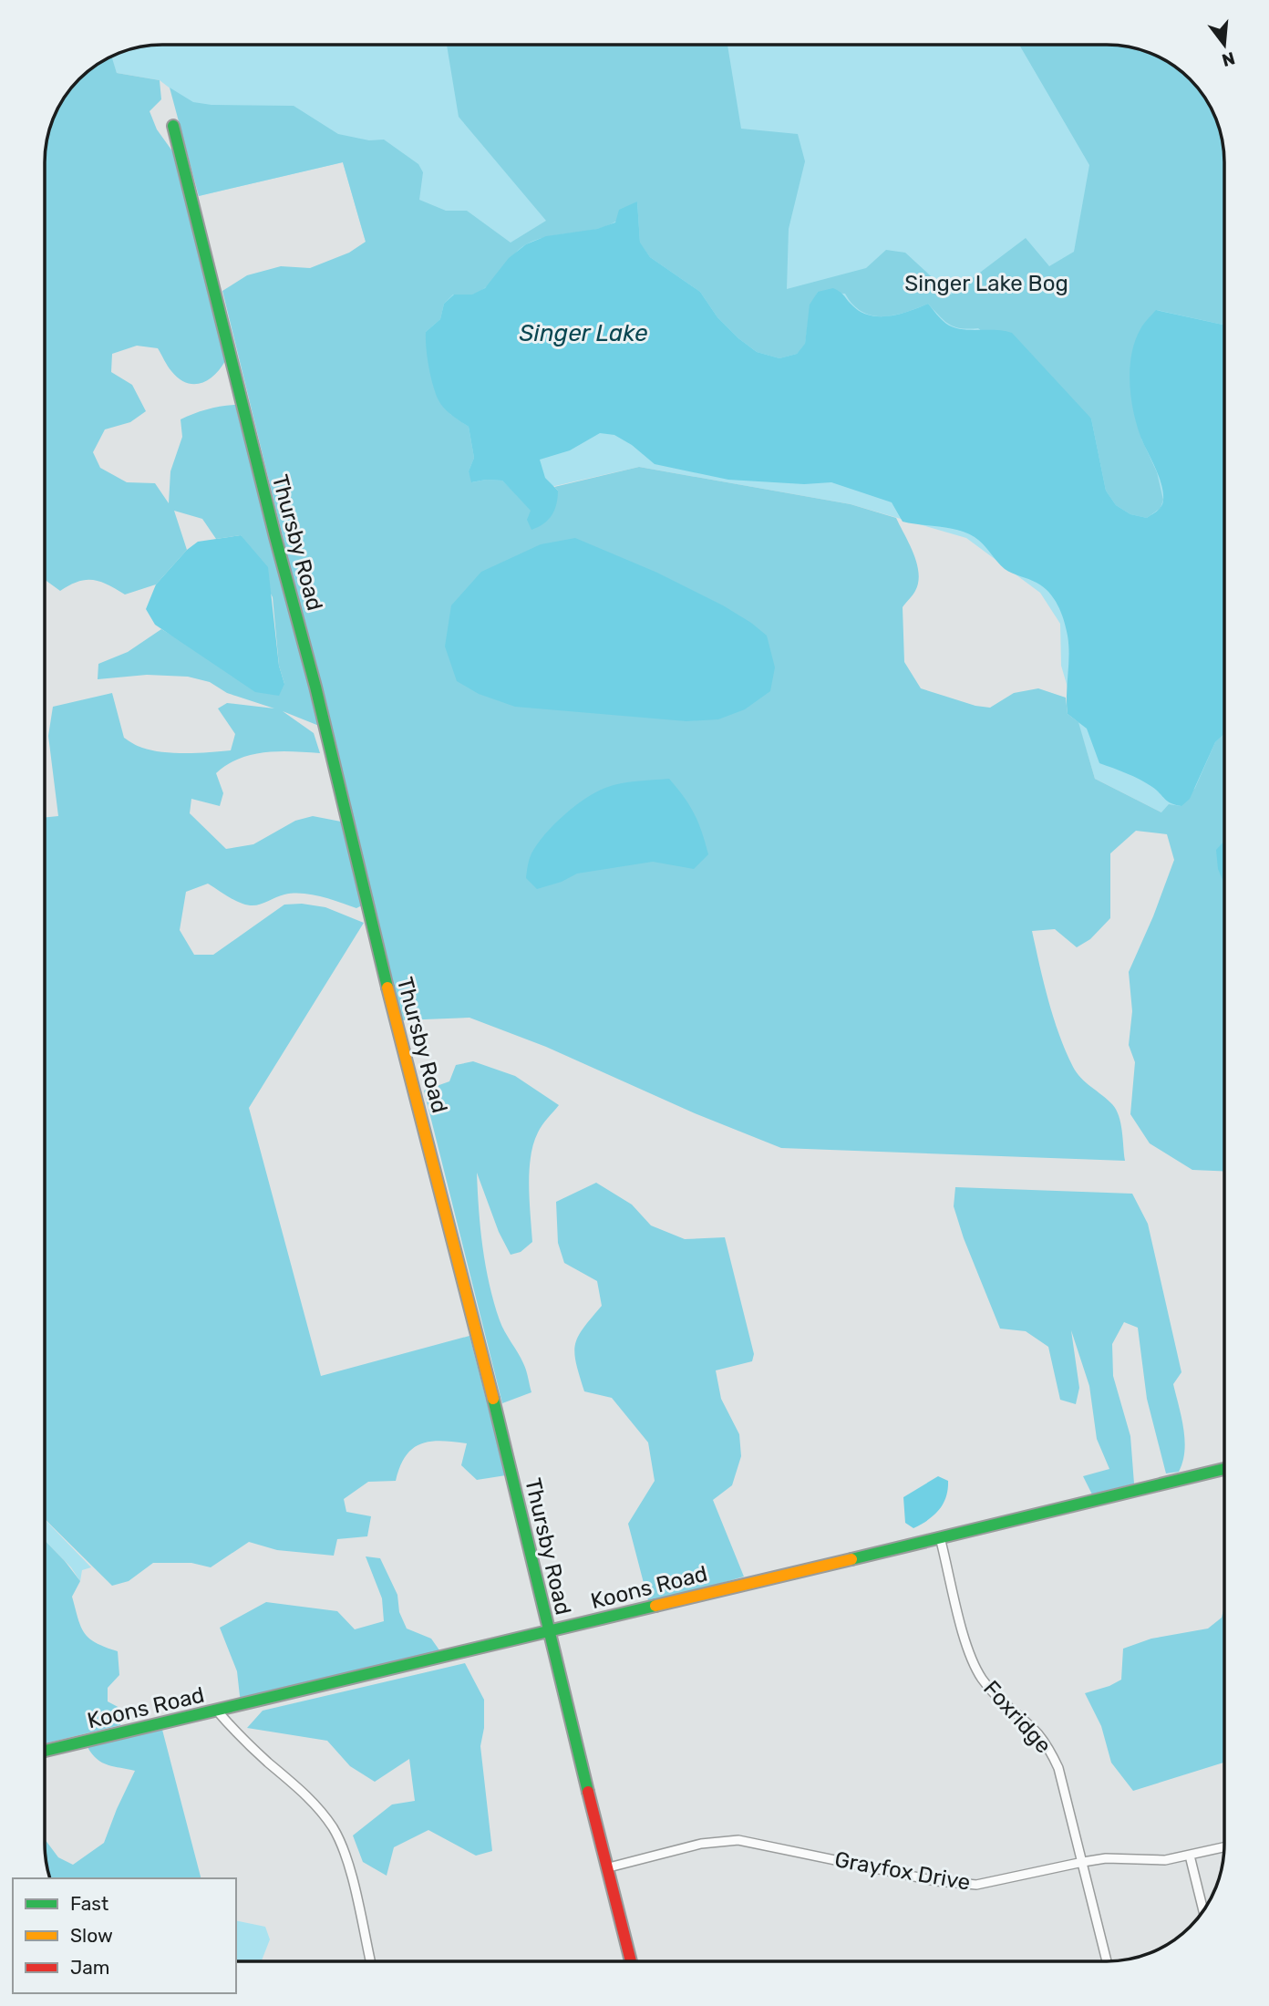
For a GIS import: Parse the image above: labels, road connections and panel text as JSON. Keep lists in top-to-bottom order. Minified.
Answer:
{"streets":{"street":["Thursby Road","Koons Road","Foxridge","Grayfox Drive"]},"crossings":[["Thursby Road","Koons Road"],["Thursby Road","Grayfox Drive"],["Koons Road","Foxridge"],["Foxridge","Grayfox Drive"]],"water":["Singer Lake"],"parks":["Singer Lake Bog"],"legend":["Fast","Slow","Jam"],"north":"bottom"}
